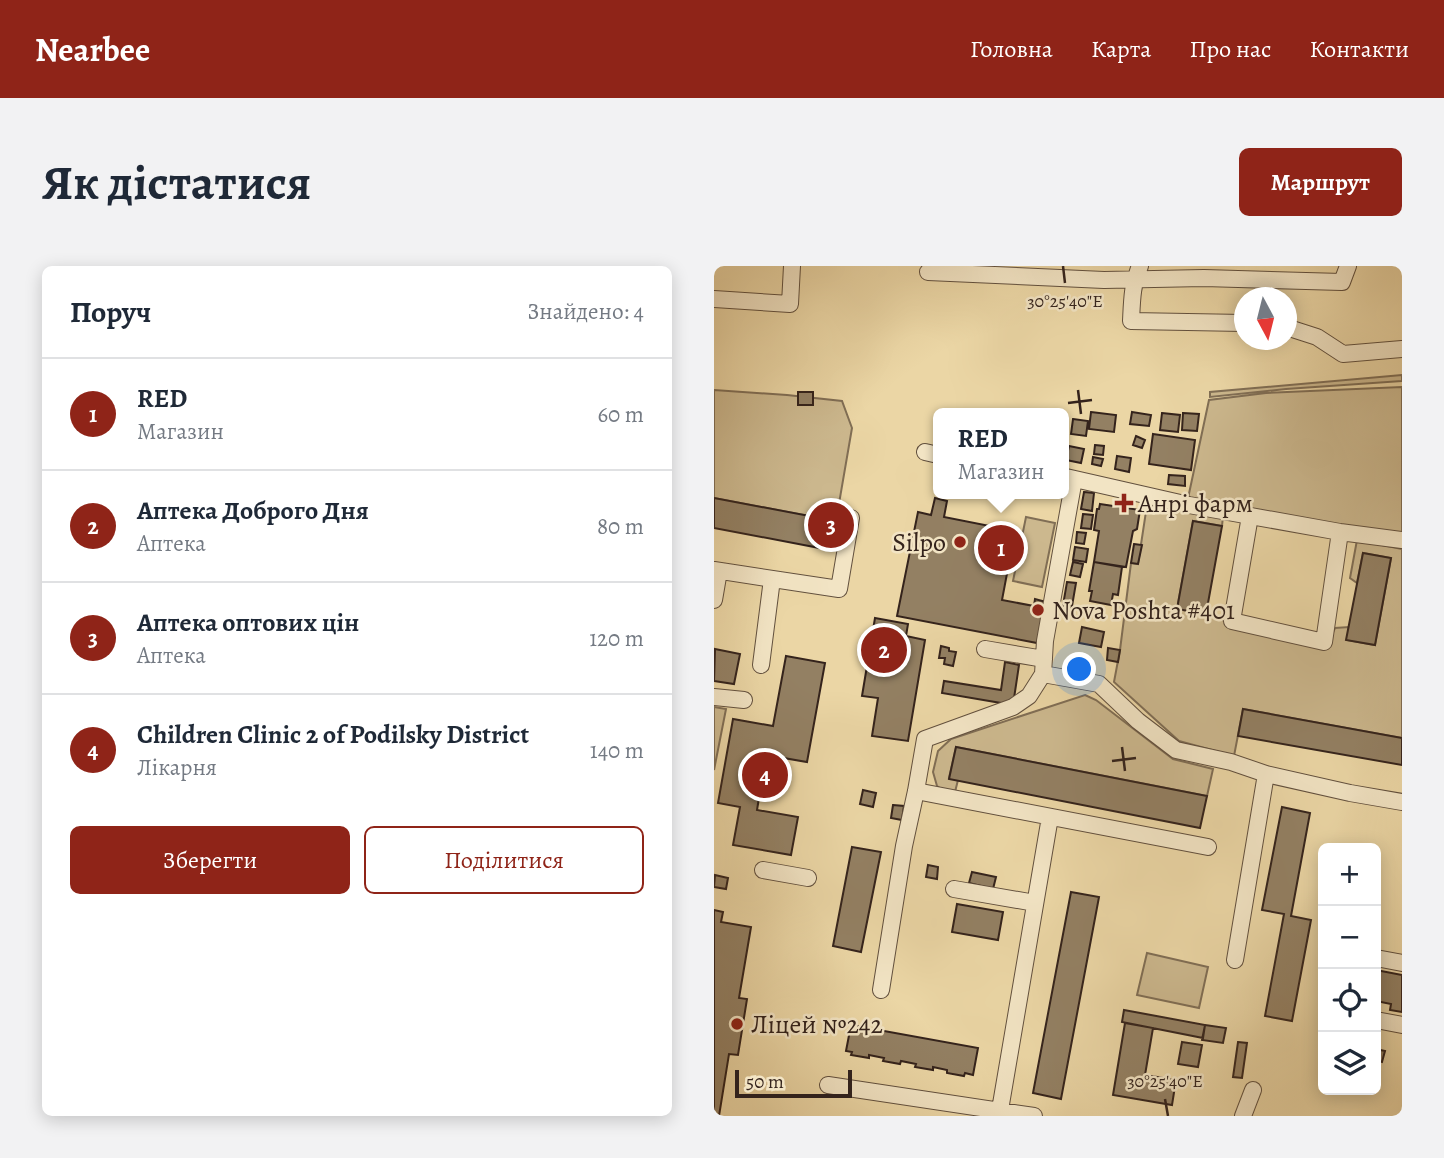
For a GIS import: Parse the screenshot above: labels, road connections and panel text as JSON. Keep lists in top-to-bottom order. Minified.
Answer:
{"places":{"health":["Анрі фарм"],"other":["Silpo","Nova Poshta #401","Ліцей №242"]},"scale_bar":"50 m","north":"bottom","page":{"header":"Nearbee","nav":["Головна","Карта","Про нас","Контакти"],"buttons":["Маршрут",["Зберегти","Поділитися"]],"title":"Як дістатися","heading":["Поруч","Знайдено: 4"],"list":[{"mark":"1","name":"RED","note":"Магазин","value":"60 m"},{"mark":"2","name":"Аптека Доброго Дня","note":"Аптека","value":"80 m"},{"mark":"3","name":"Аптека оптових цін","note":"Аптека","value":"120 m"},{"mark":"4","name":"Children Clinic 2 of Podilsky District","note":"Лікарня","value":"140 m"}],"popup":["RED","Магазин"],"pins":["3","1","2","4"],"map_buttons":["+","−"],"scale":"50 m"},"coordinates":["30°25'40\"E"]}
